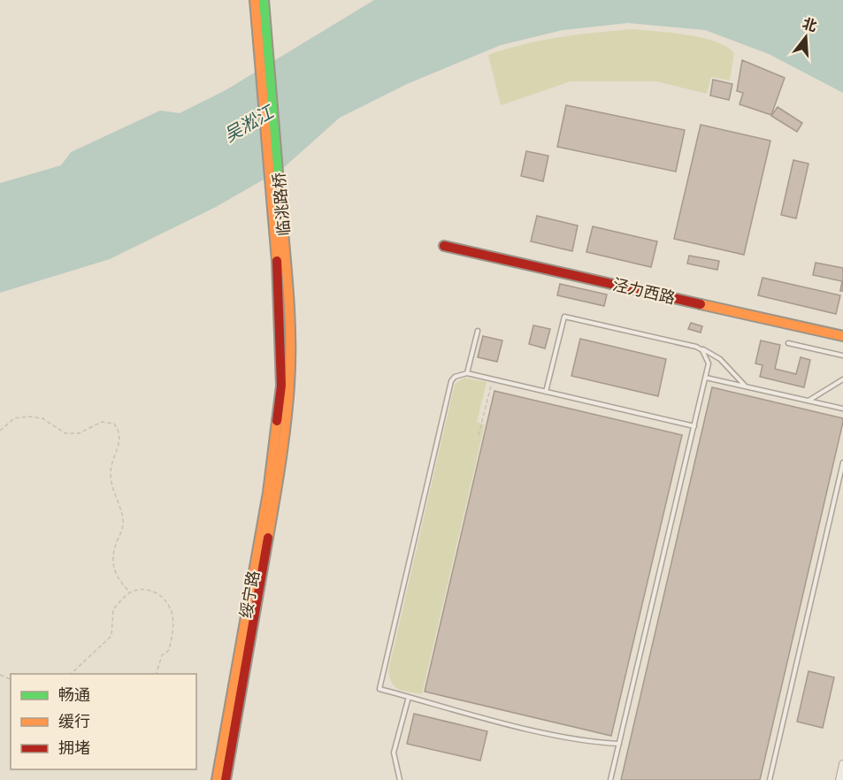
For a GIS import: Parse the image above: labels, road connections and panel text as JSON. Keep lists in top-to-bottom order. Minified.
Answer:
{"streets":{"main road":["临洮路桥","泾力西路","绥宁路"]},"crossings":[["临洮路桥","绥宁路"]],"water":["吴淞江"],"legend":["畅通","缓行","拥堵"],"north":"top"}
